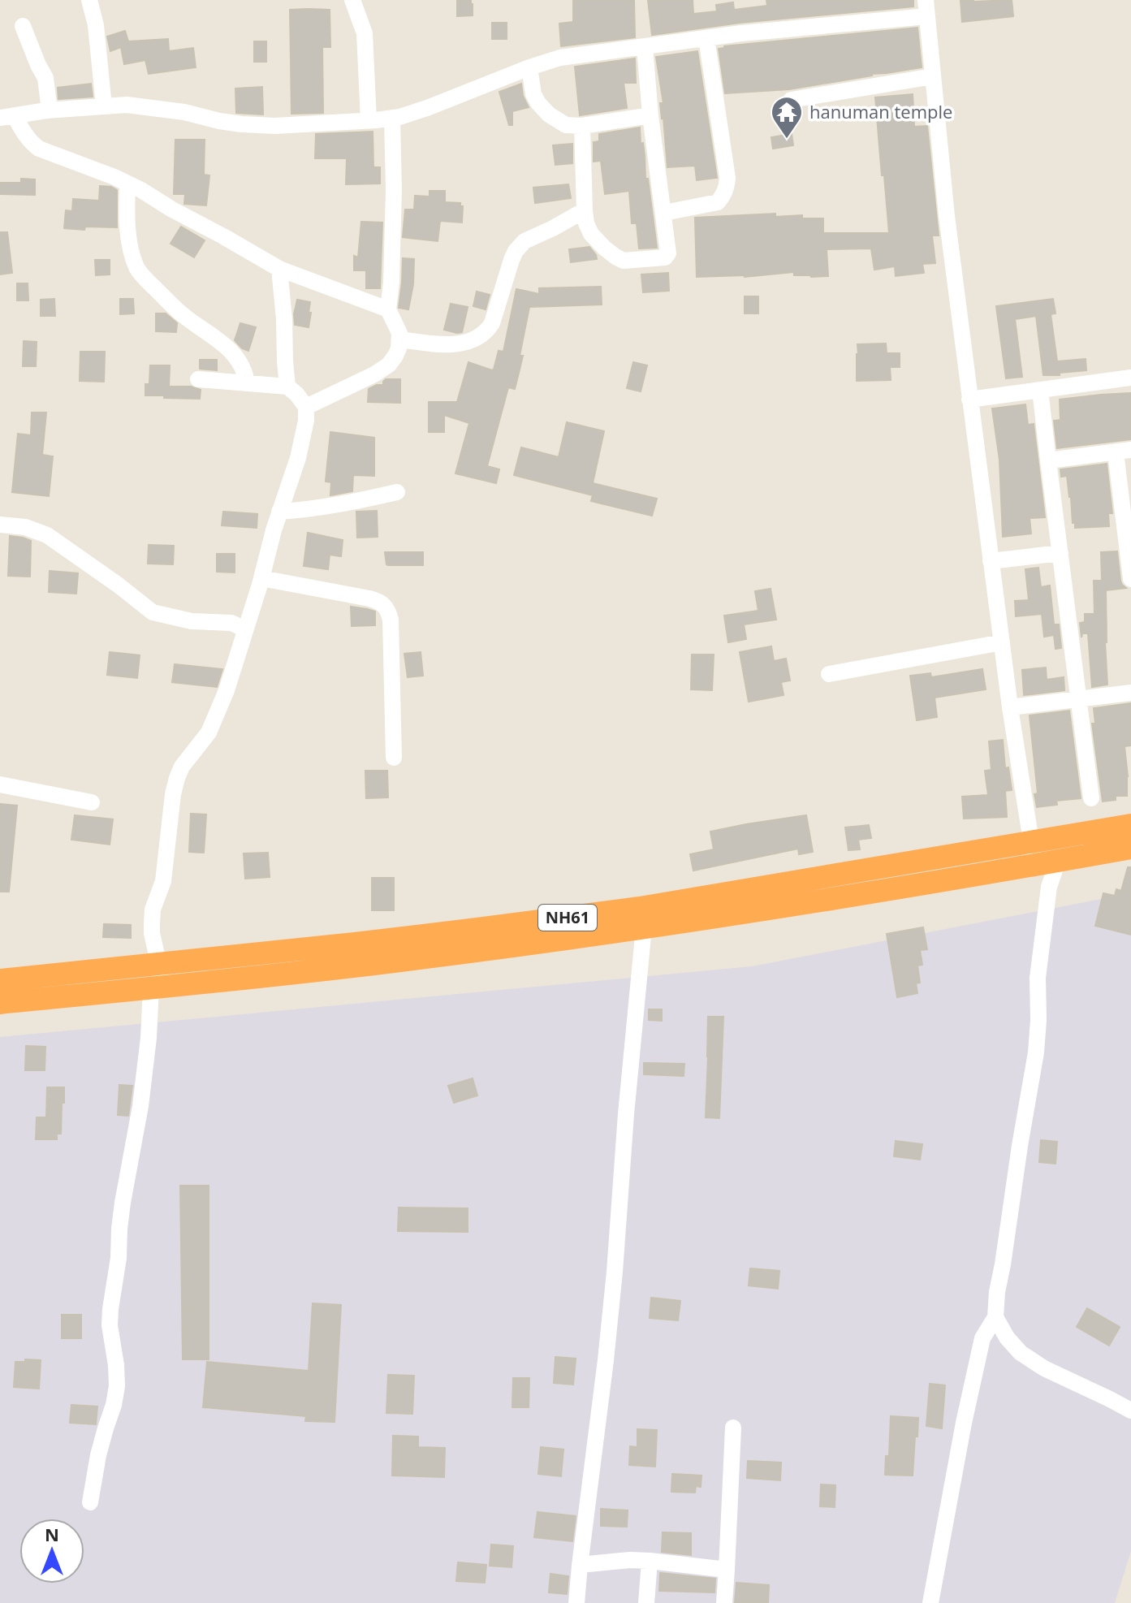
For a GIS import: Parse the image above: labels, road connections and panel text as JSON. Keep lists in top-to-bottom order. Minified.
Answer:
{"streets":{"highway":["NH61"]},"places":{"temple":["hanuman temple"]},"north":"top"}
